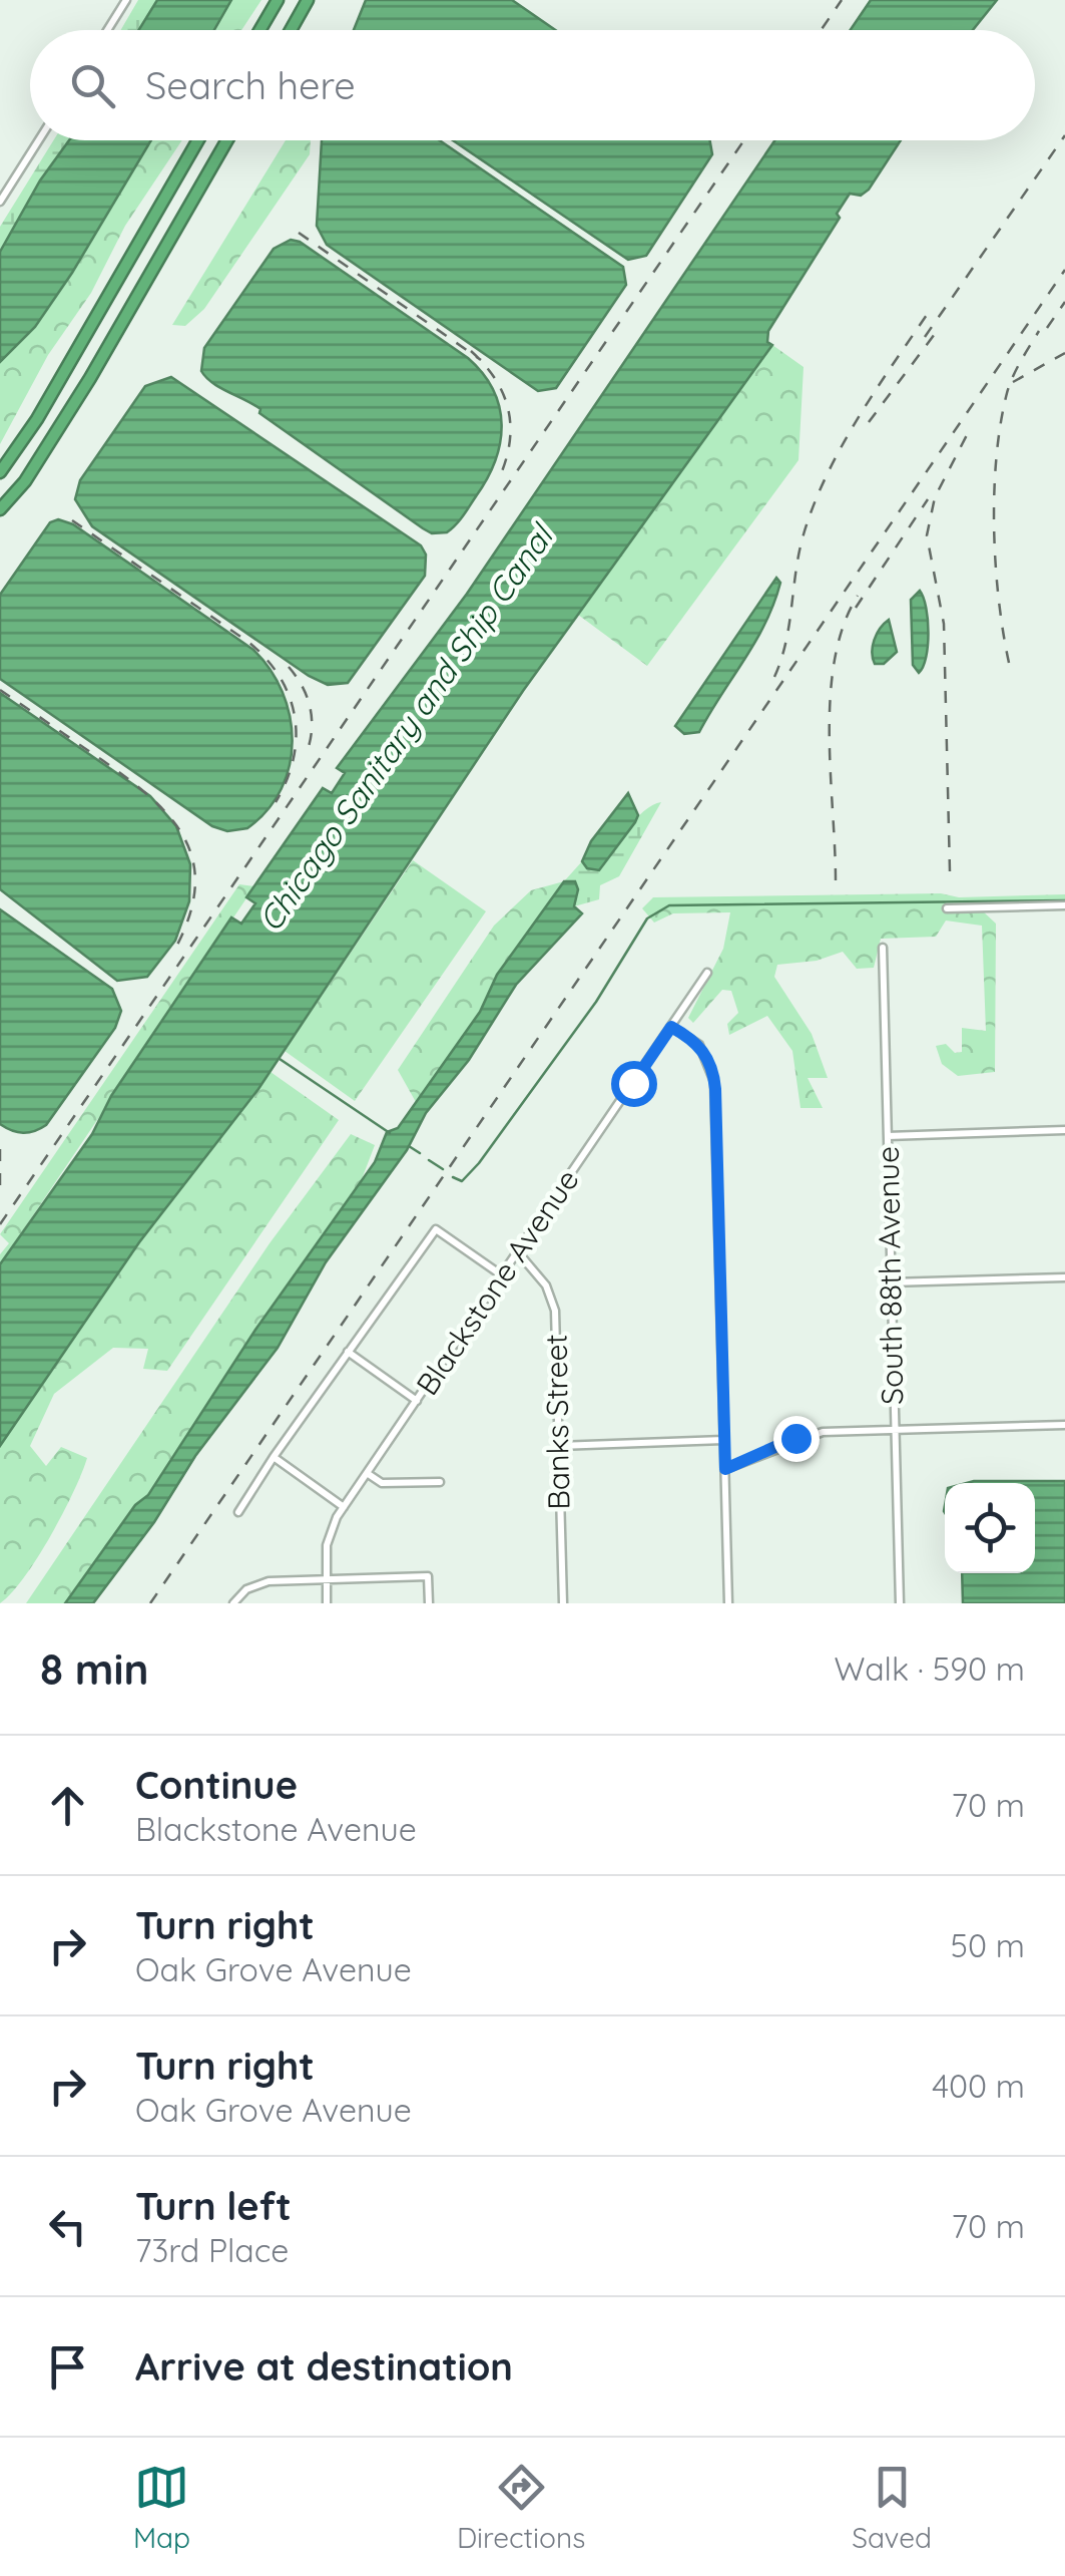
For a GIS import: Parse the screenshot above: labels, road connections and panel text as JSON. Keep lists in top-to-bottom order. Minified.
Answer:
{"streets":{"street":["South 88th Avenue","Blackstone Avenue","Banks Street"]},"crossings":[["Blackstone Avenue","Banks Street"]],"water":["Chicago Sanitary and Ship Canal"],"page":{"search":"Search here","heading":["8 min","Walk · 590 m"],"list":[["Continue","Blackstone Avenue","70 m"],["Turn right","Oak Grove Avenue","50 m"],["Turn right","Oak Grove Avenue","400 m"],["Turn left","73rd Place","70 m"],"Arrive at destination"],"nav":["Map","Directions","Saved"]}}
